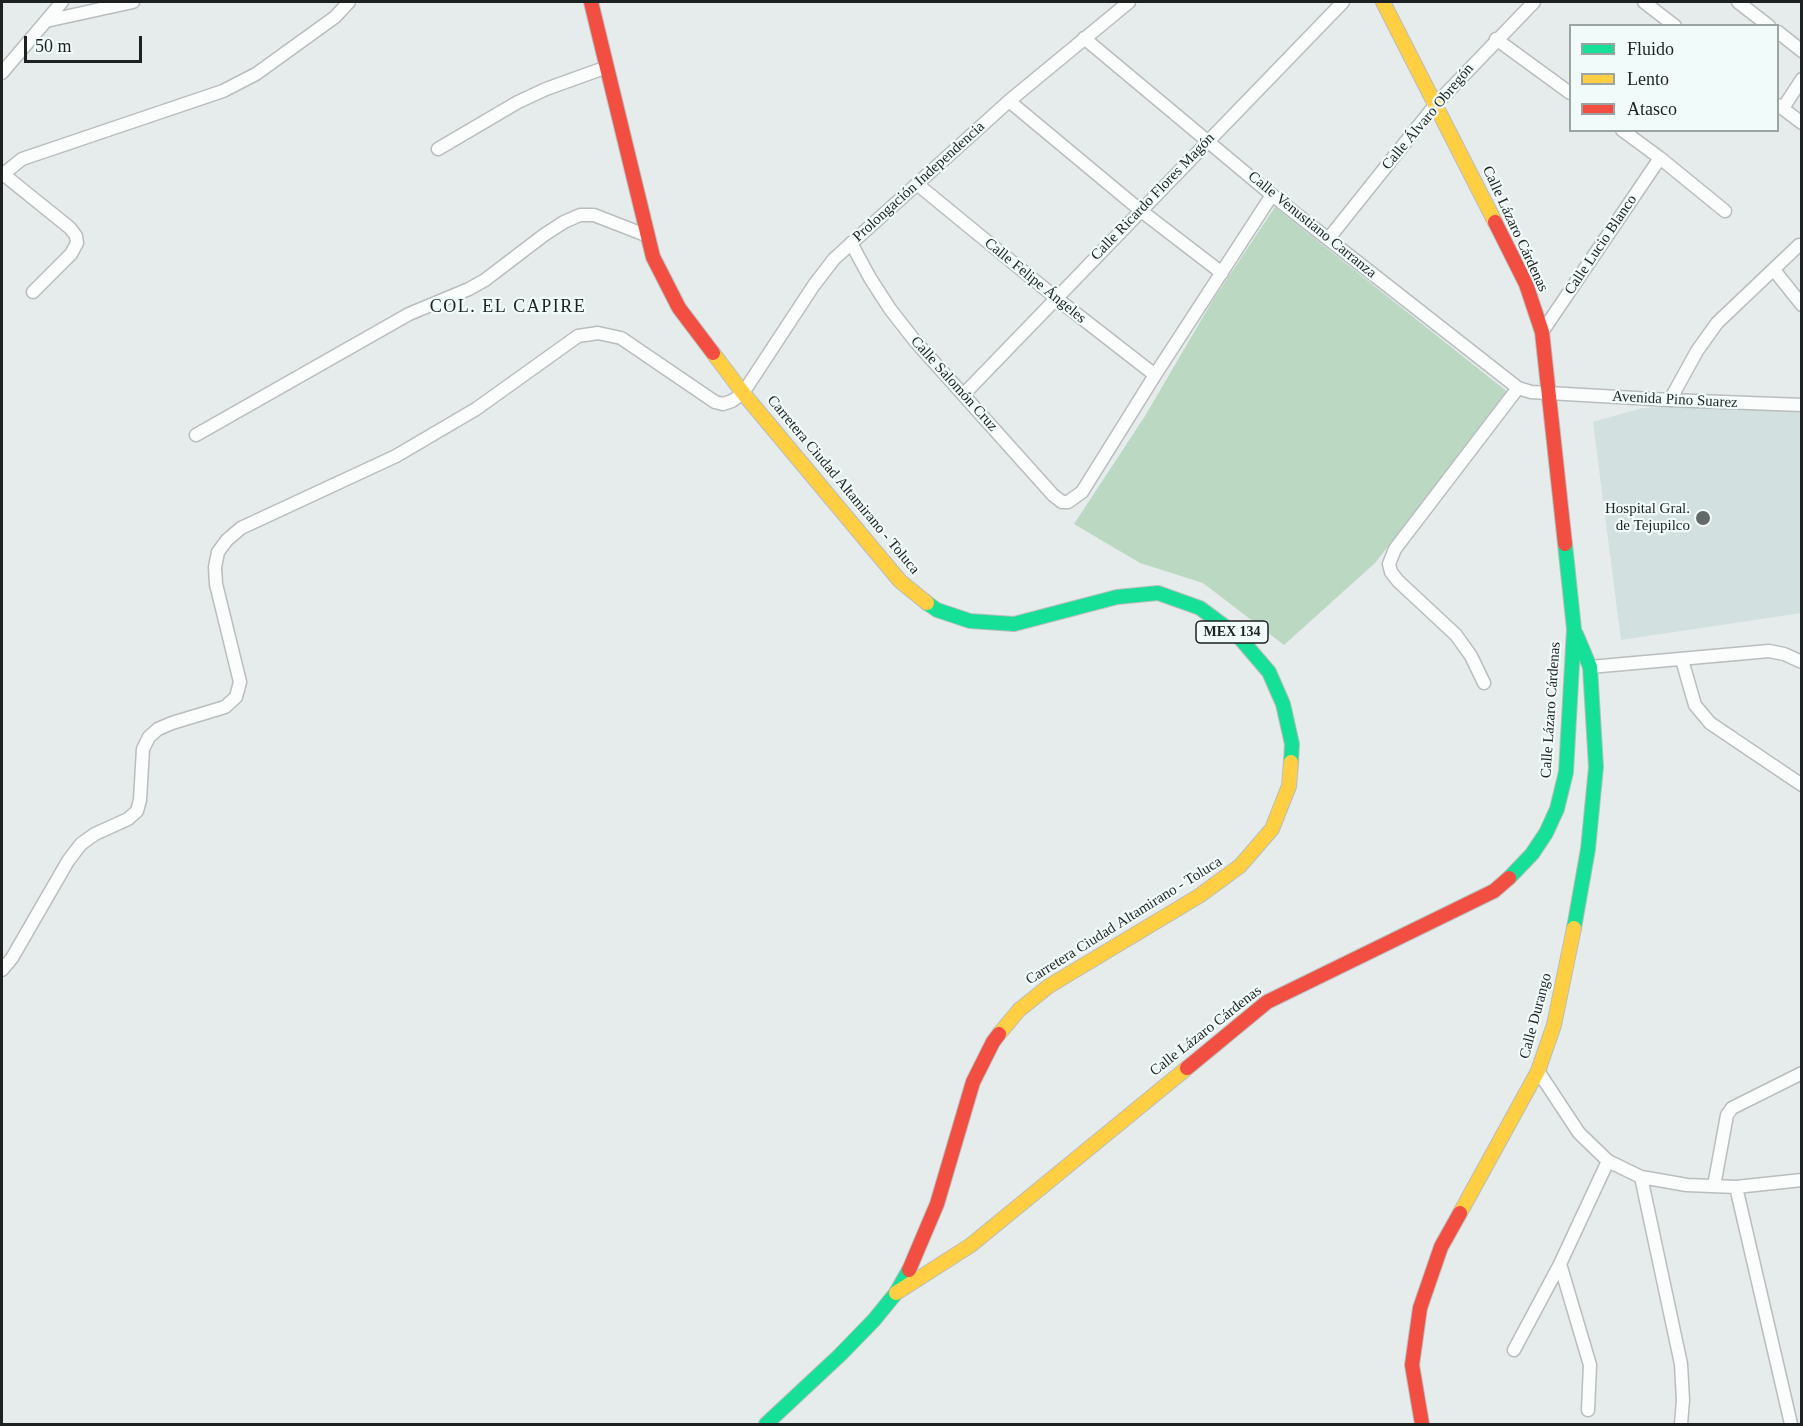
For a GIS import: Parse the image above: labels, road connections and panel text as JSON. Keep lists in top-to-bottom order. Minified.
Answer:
{"streets":{"street":["Calle Álvaro Obregón","Prolongación Independencia","Calle Ricardo Flores Magón","Calle Venustiano Carranza","Calle Lázaro Cárdenas","Calle Lucio Blanco","Calle Felipe Ángeles","Calle Salomón Cruz","Avenida Pino Suarez","Carretera Ciudad Altamirano - Toluca","MEX 134","Calle Durango"]},"crossings":[["Calle Álvaro Obregón","Calle Venustiano Carranza"],["Calle Álvaro Obregón","Calle Lázaro Cárdenas"],["Prolongación Independencia","Calle Venustiano Carranza"],["Prolongación Independencia","Calle Felipe Ángeles"],["Prolongación Independencia","Calle Salomón Cruz"],["Prolongación Independencia","Carretera Ciudad Altamirano - Toluca"],["Calle Ricardo Flores Magón","Calle Venustiano Carranza"],["Calle Ricardo Flores Magón","Calle Felipe Ángeles"],["Calle Ricardo Flores Magón","Calle Salomón Cruz"],["Calle Lázaro Cárdenas","Calle Lucio Blanco"],["Calle Lázaro Cárdenas","Avenida Pino Suarez"],["Calle Lázaro Cárdenas","Carretera Ciudad Altamirano - Toluca"],["Calle Lázaro Cárdenas","Calle Durango"],["Calle Felipe Ángeles","Calle Salomón Cruz"]],"districts":["COL. EL CAPIRE"],"places":["Hospital Gral. de Tejupilco"],"legend":["Fluido","Lento","Atasco"],"scale_bar":"50 m"}
